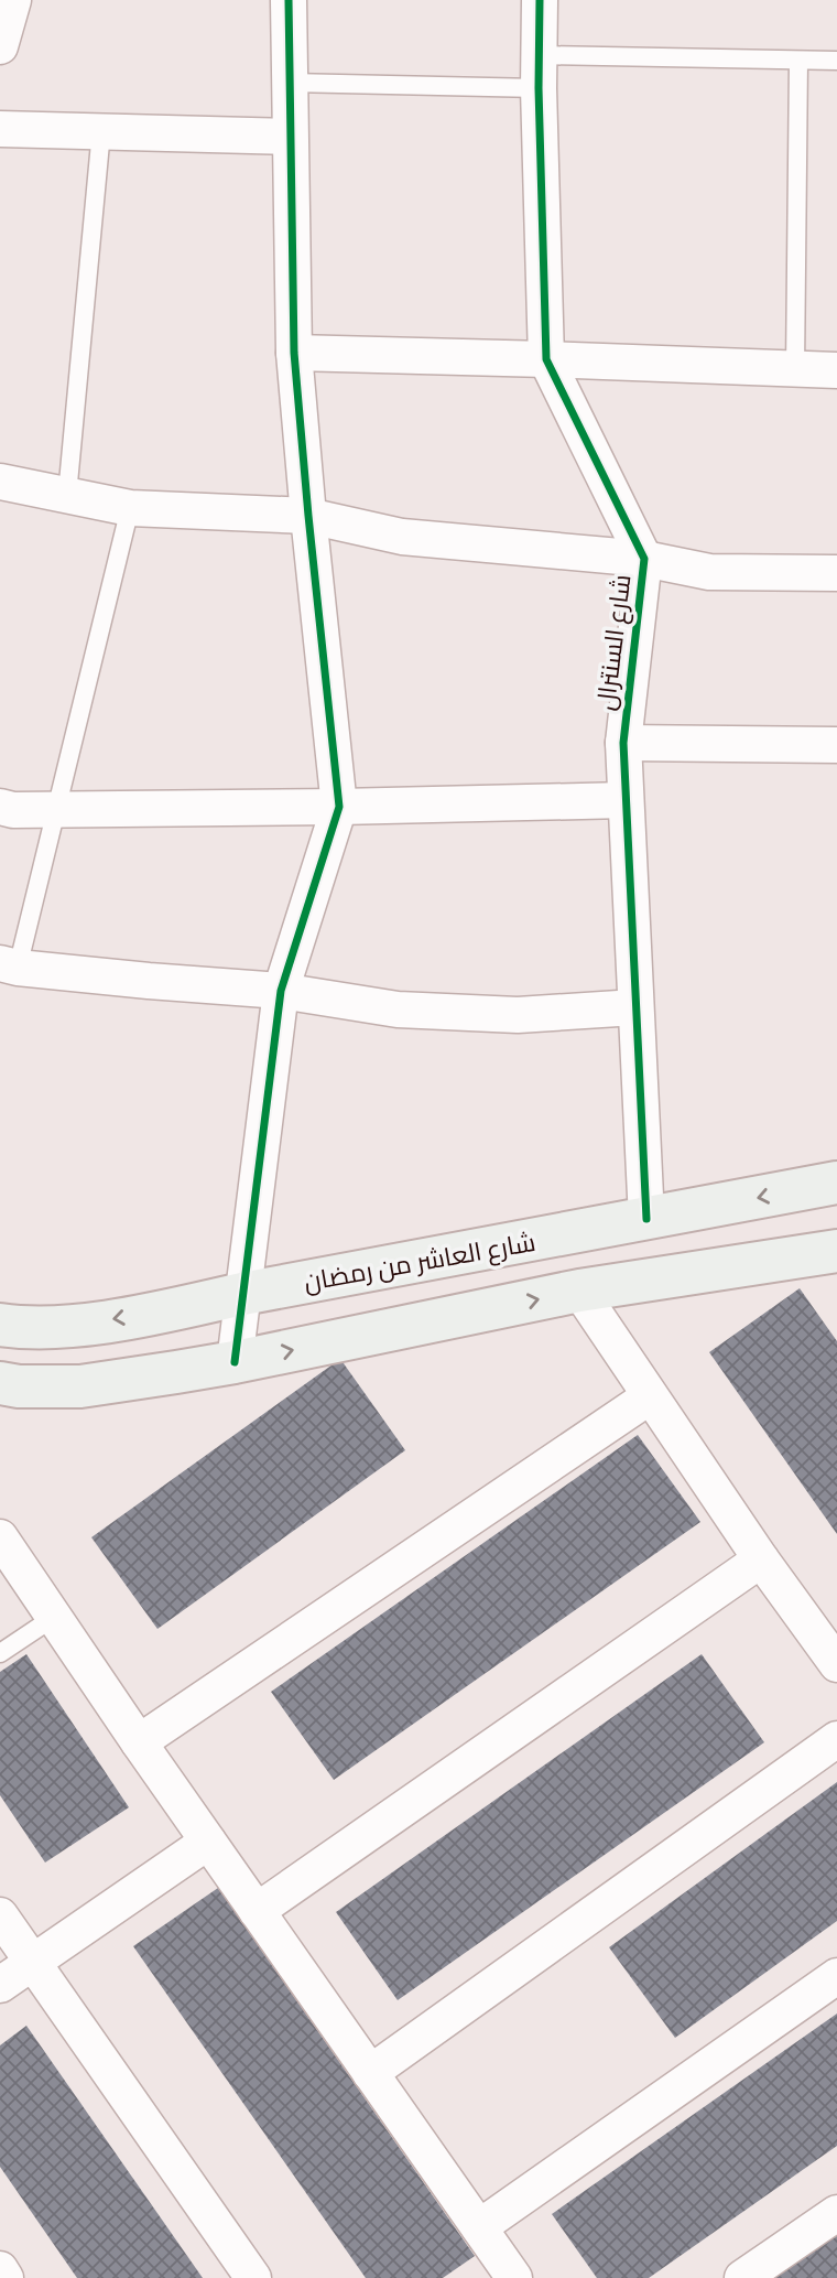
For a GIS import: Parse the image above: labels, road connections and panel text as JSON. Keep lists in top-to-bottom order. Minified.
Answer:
{"streets":{"street":["شارع السنترال","شارع العاشر من رمضان"]},"crossings":[["شارع السنترال","شارع العاشر من رمضان"]]}
